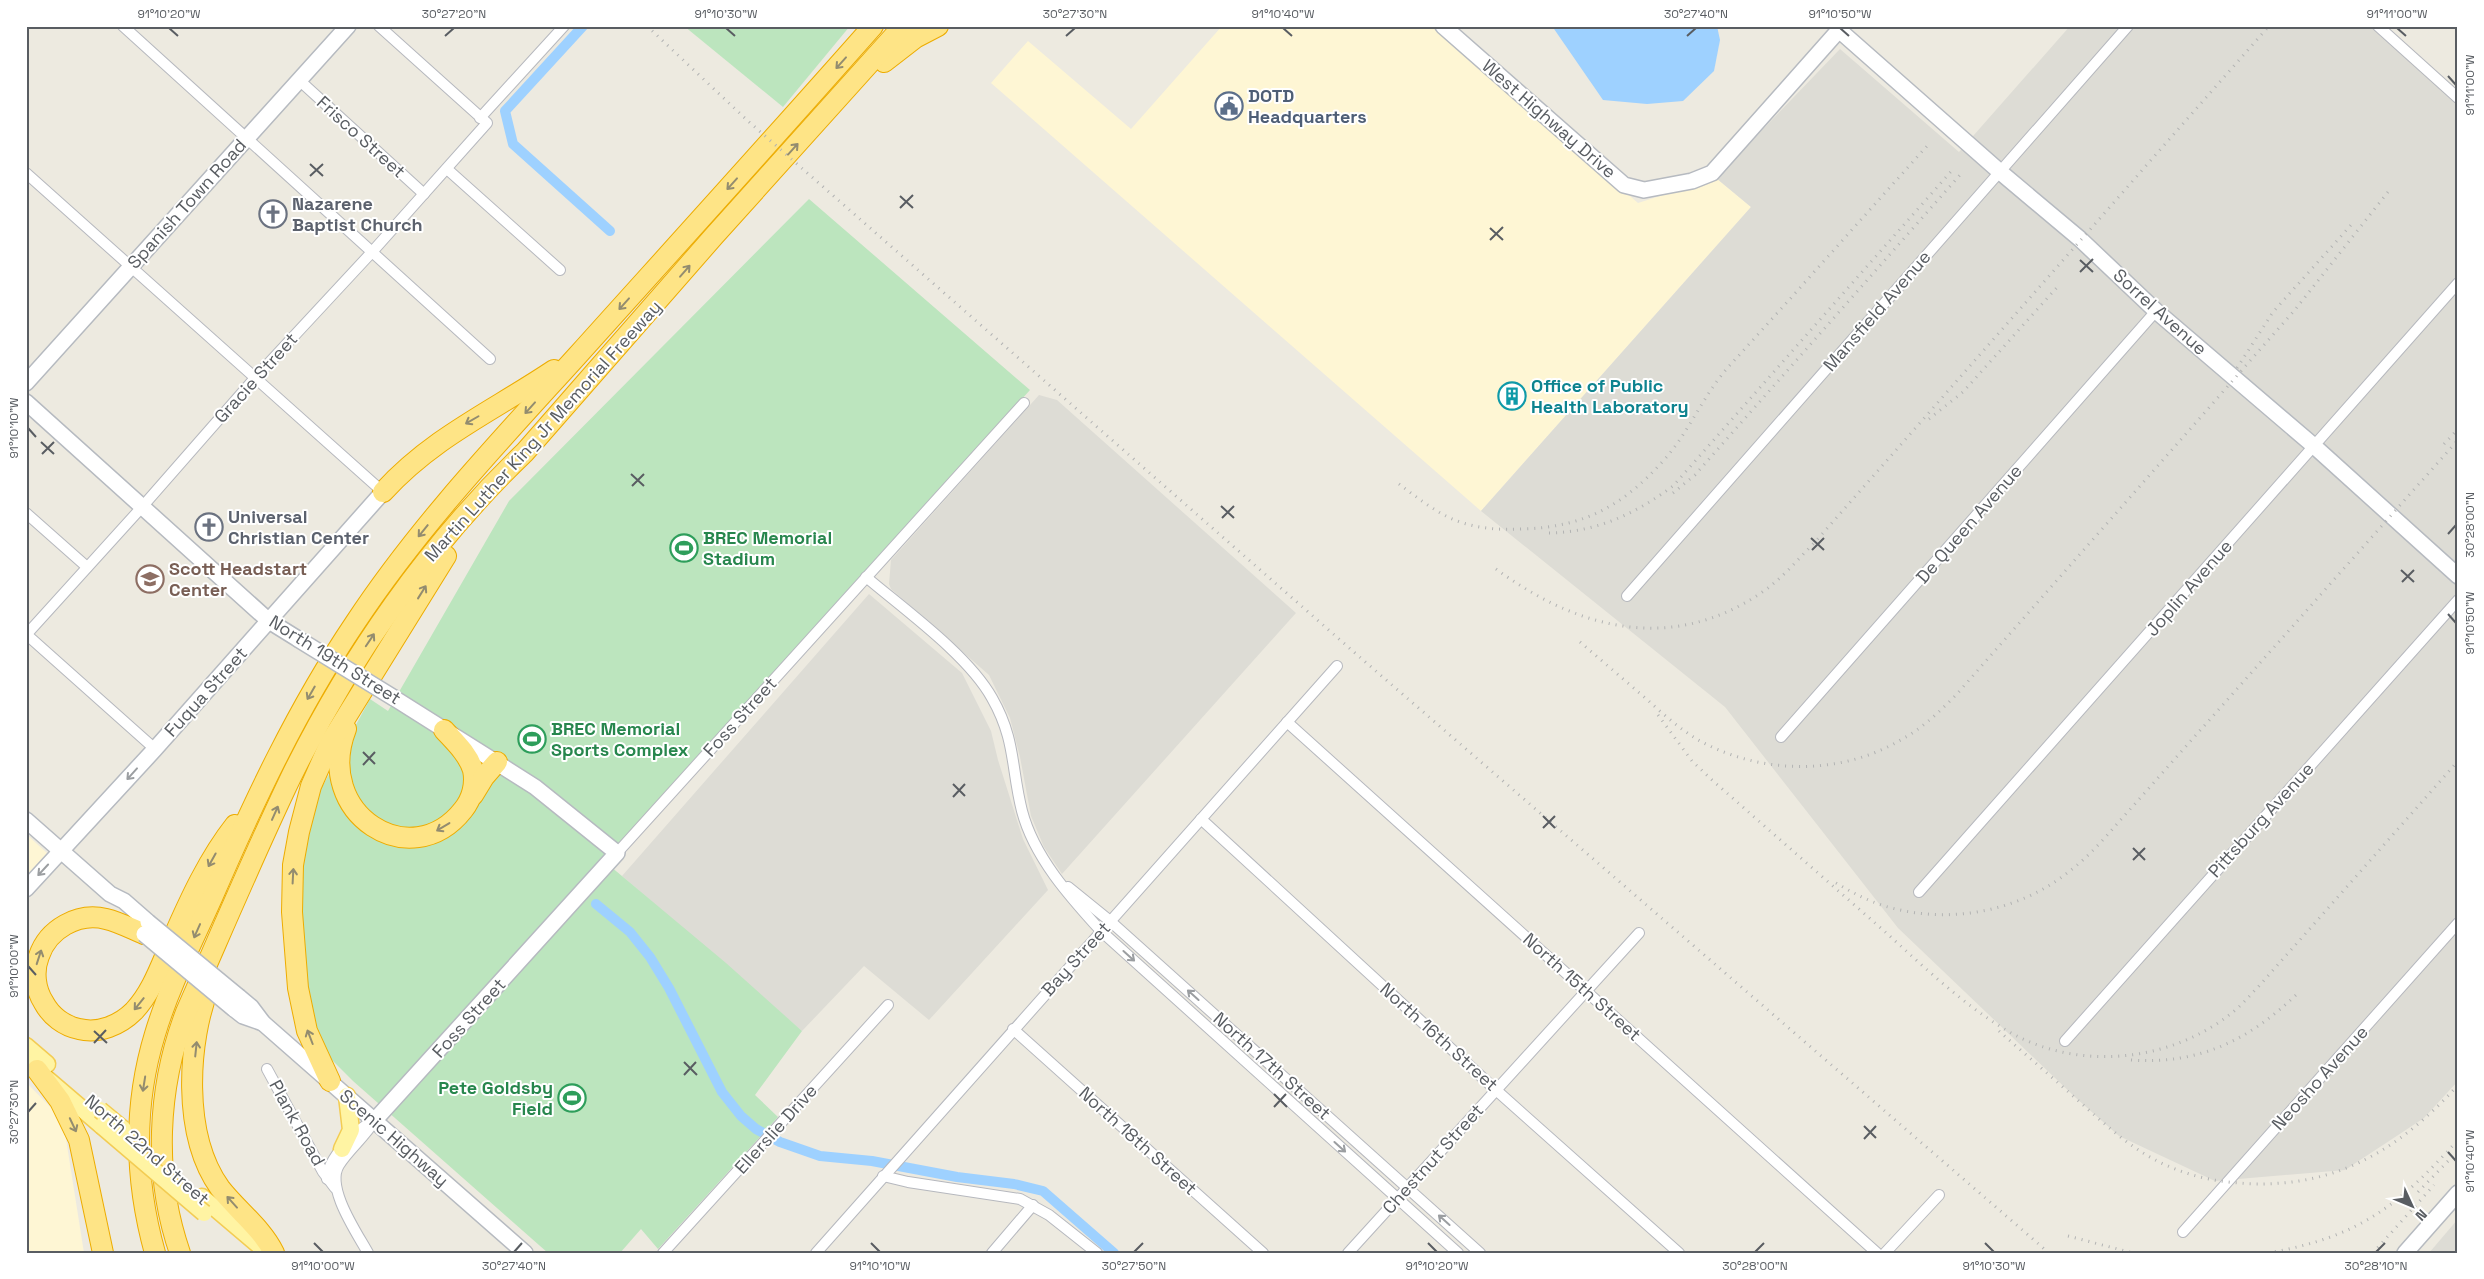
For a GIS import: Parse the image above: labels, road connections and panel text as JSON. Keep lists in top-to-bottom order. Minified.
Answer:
{"streets":{"highway":["Martin Luther King Jr Memorial Freeway"],"main road":["North 22nd Street"],"street":["West Highway Drive","Frisco Street","Spanish Town Road","Mansfield Avenue","Sorrel Avenue","Gracie Street","De Queen Avenue","Joplin Avenue","North 19th Street","Fuqua Street","Foss Street","Pittsburg Avenue","Bay Street","North 15th Street","North 16th Street","North 17th Street","Neosho Avenue","Plank Road","Ellerslie Drive","Scenic Highway","North 18th Street","Chestnut Street"]},"crossings":[["West Highway Drive","Sorrel Avenue"],["Frisco Street","Spanish Town Road"],["Frisco Street","Gracie Street"],["Mansfield Avenue","Sorrel Avenue"],["Sorrel Avenue","De Queen Avenue"],["Sorrel Avenue","Joplin Avenue"],["Gracie Street","North 19th Street"],["North 19th Street","Fuqua Street"],["North 19th Street","Foss Street"],["Fuqua Street","Scenic Highway"],["Foss Street","North 17th Street"],["Foss Street","Plank Road"],["Foss Street","Scenic Highway"],["Bay Street","North 15th Street"],["Bay Street","North 16th Street"],["Bay Street","North 17th Street"],["Bay Street","North 18th Street"],["North 15th Street","Chestnut Street"],["North 16th Street","Chestnut Street"],["North 17th Street","Chestnut Street"],["Plank Road","Scenic Highway"]],"one_way":["Fuqua Street"],"places":{"public building":["DOTD Headquarters"],"church":["Nazarene Baptist Church","Universal Christian Center"],"building":["Office of Public Health Laboratory"],"sports":["BREC Memorial Stadium","BREC Memorial Sports Complex","Pete Goldsby Field"],"school or university":["Scott Headstart Center"]},"north":"bottom right","coordinates":["91°10'20\"W","30°27'20\"N","91°10'30\"W","30°27'30\"N","91°10'40\"W","30°27'40\"N","91°10'50\"W","91°11'00\"W","91°10'10\"W","30°28'00\"N","91°10'00\"W","30°27'50\"N","30°28'10\"N"]}
